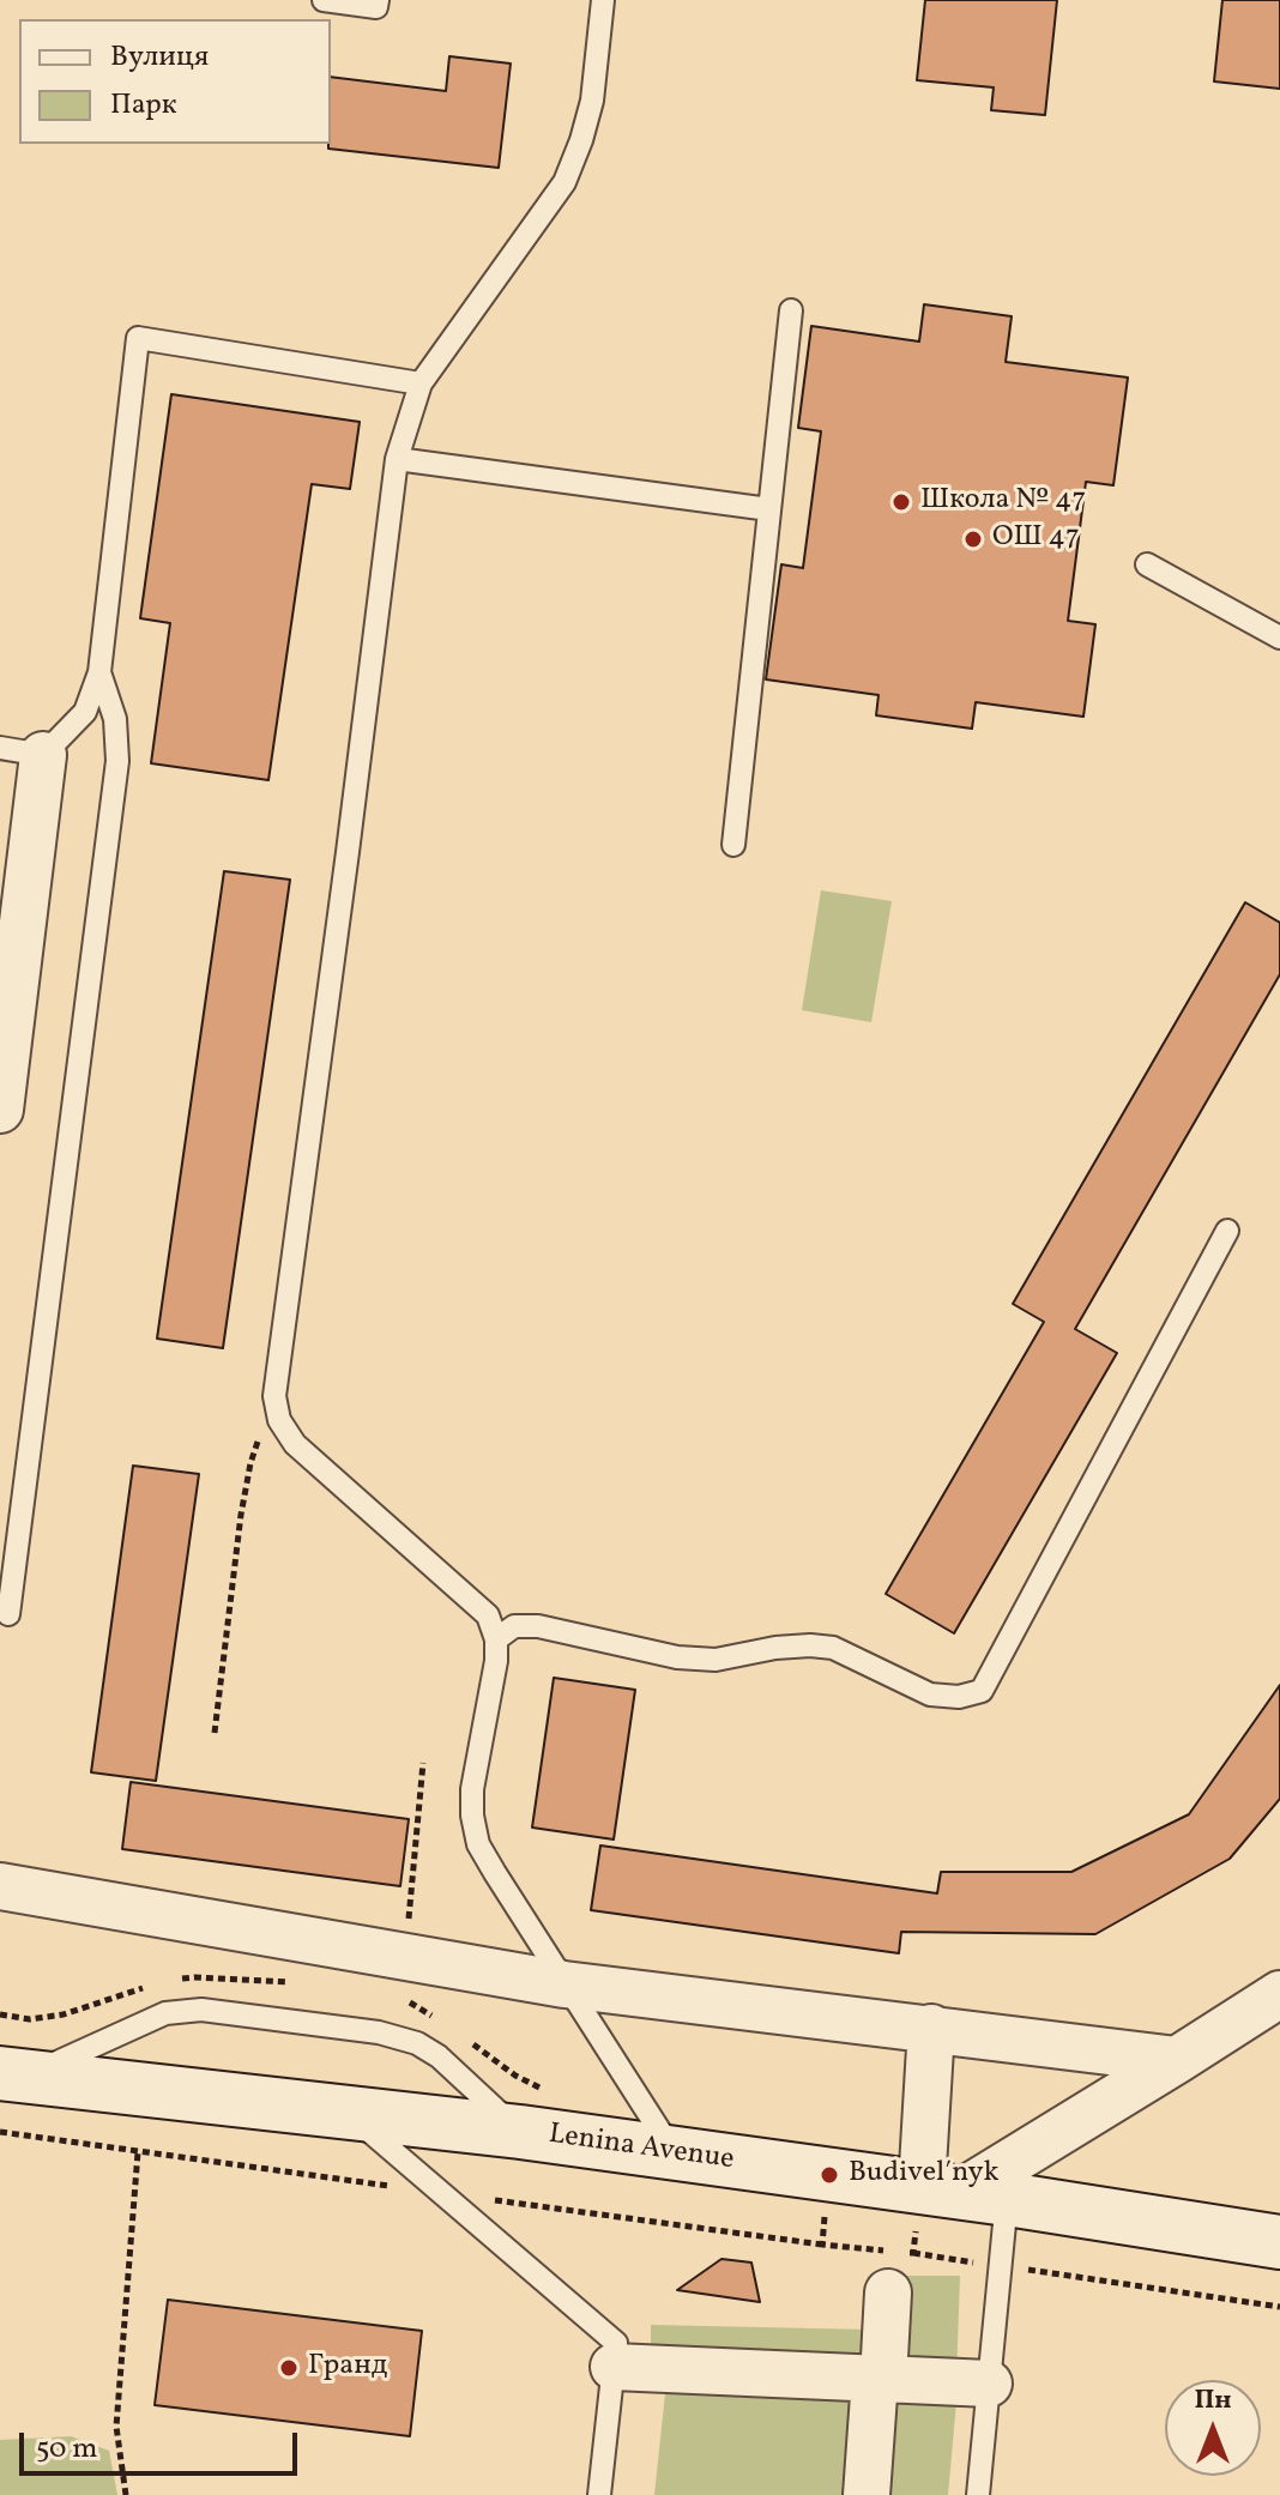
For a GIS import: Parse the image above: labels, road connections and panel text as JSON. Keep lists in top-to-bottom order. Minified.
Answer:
{"streets":{"main road":["Lenina Avenue"]},"places":["Школа № 47","ОШ 47","Budivelʹnyk","Гранд"],"legend":["Вулиця","Парк"],"scale_bar":"50 m","north":"top"}
